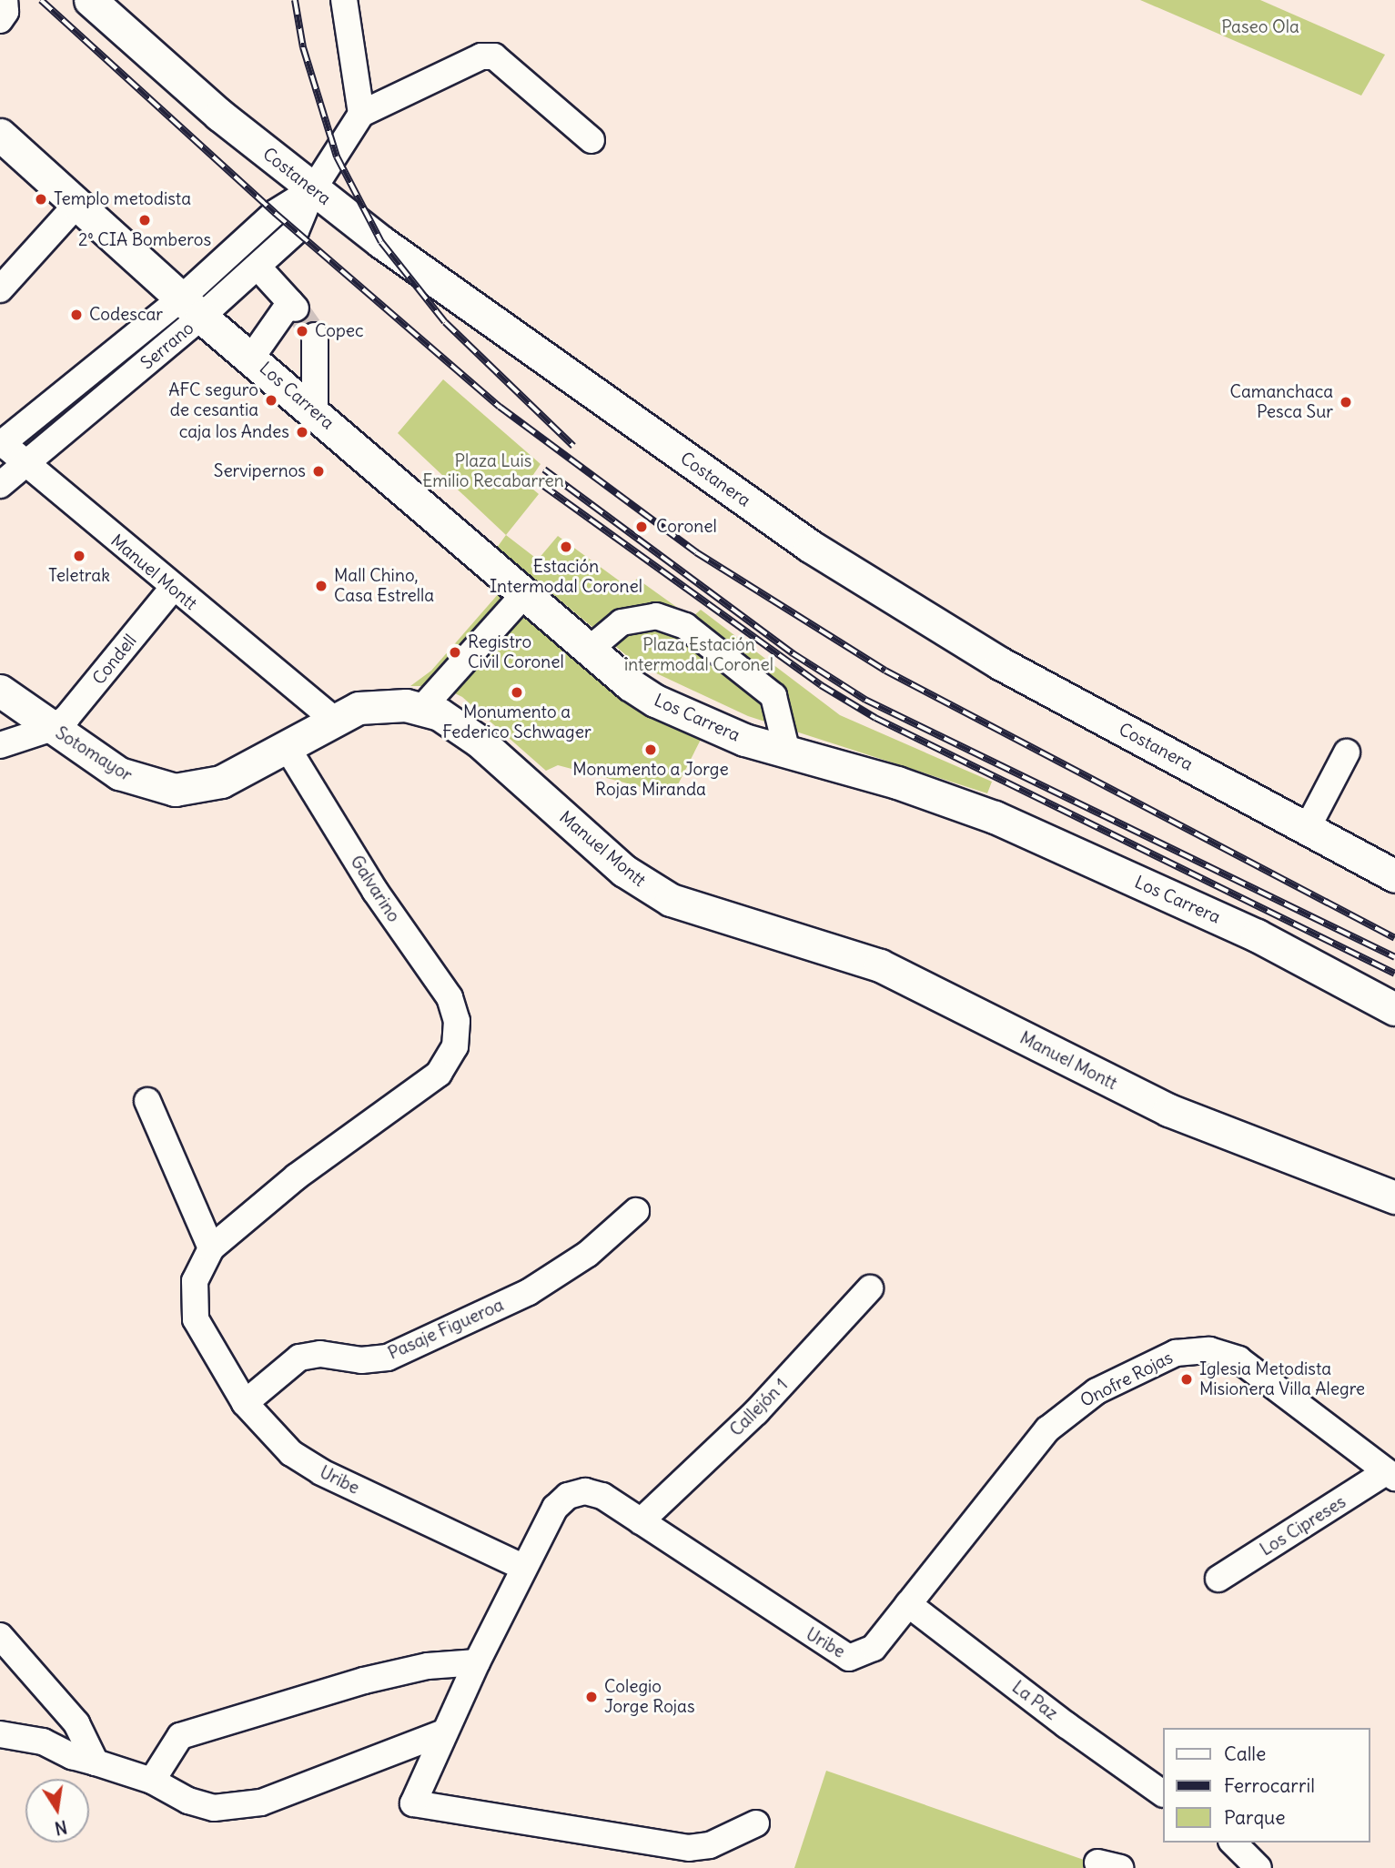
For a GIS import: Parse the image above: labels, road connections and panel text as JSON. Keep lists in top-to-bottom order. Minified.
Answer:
{"streets":{"main road":["Costanera","Los Carrera","Manuel Montt","Sotomayor"],"street":["Serrano","Condell","Galvarino","Pasaje Figueroa","Onofre Rojas","Callejón 1","Uribe","Los Cipreses","La Paz"]},"crossings":[["Costanera","Serrano"],["Serrano","Los Carrera"],["Serrano","Manuel Montt"],["Manuel Montt","Condell"],["Manuel Montt","Sotomayor"],["Condell","Sotomayor"],["Sotomayor","Galvarino"],["Galvarino","Uribe"],["Pasaje Figueroa","Uribe"],["Onofre Rojas","Uribe"],["Onofre Rojas","Los Cipreses"],["Onofre Rojas","La Paz"],["Callejón 1","Uribe"]],"parks":["Paseo Ola","Plaza Luis Emilio Recabarren","Plaza Estación intermodal Coronel"],"places":["Templo metodista","2° CIA Bomberos","Codescar","Copec","AFC seguro de cesantia","Camanchaca Pesca Sur","caja los Andes","Servipernos","Coronel","Estación Intermodal Coronel","Teletrak","Mall Chino, Casa Estrella","Registro Civil Coronel","Monumento a Federico Schwager","Monumento a Jorge Rojas Miranda","Iglesia Metodista Misionera Villa Alegre","Colegio Jorge Rojas"],"legend":["Calle","Ferrocarril","Parque"],"north":"bottom"}
